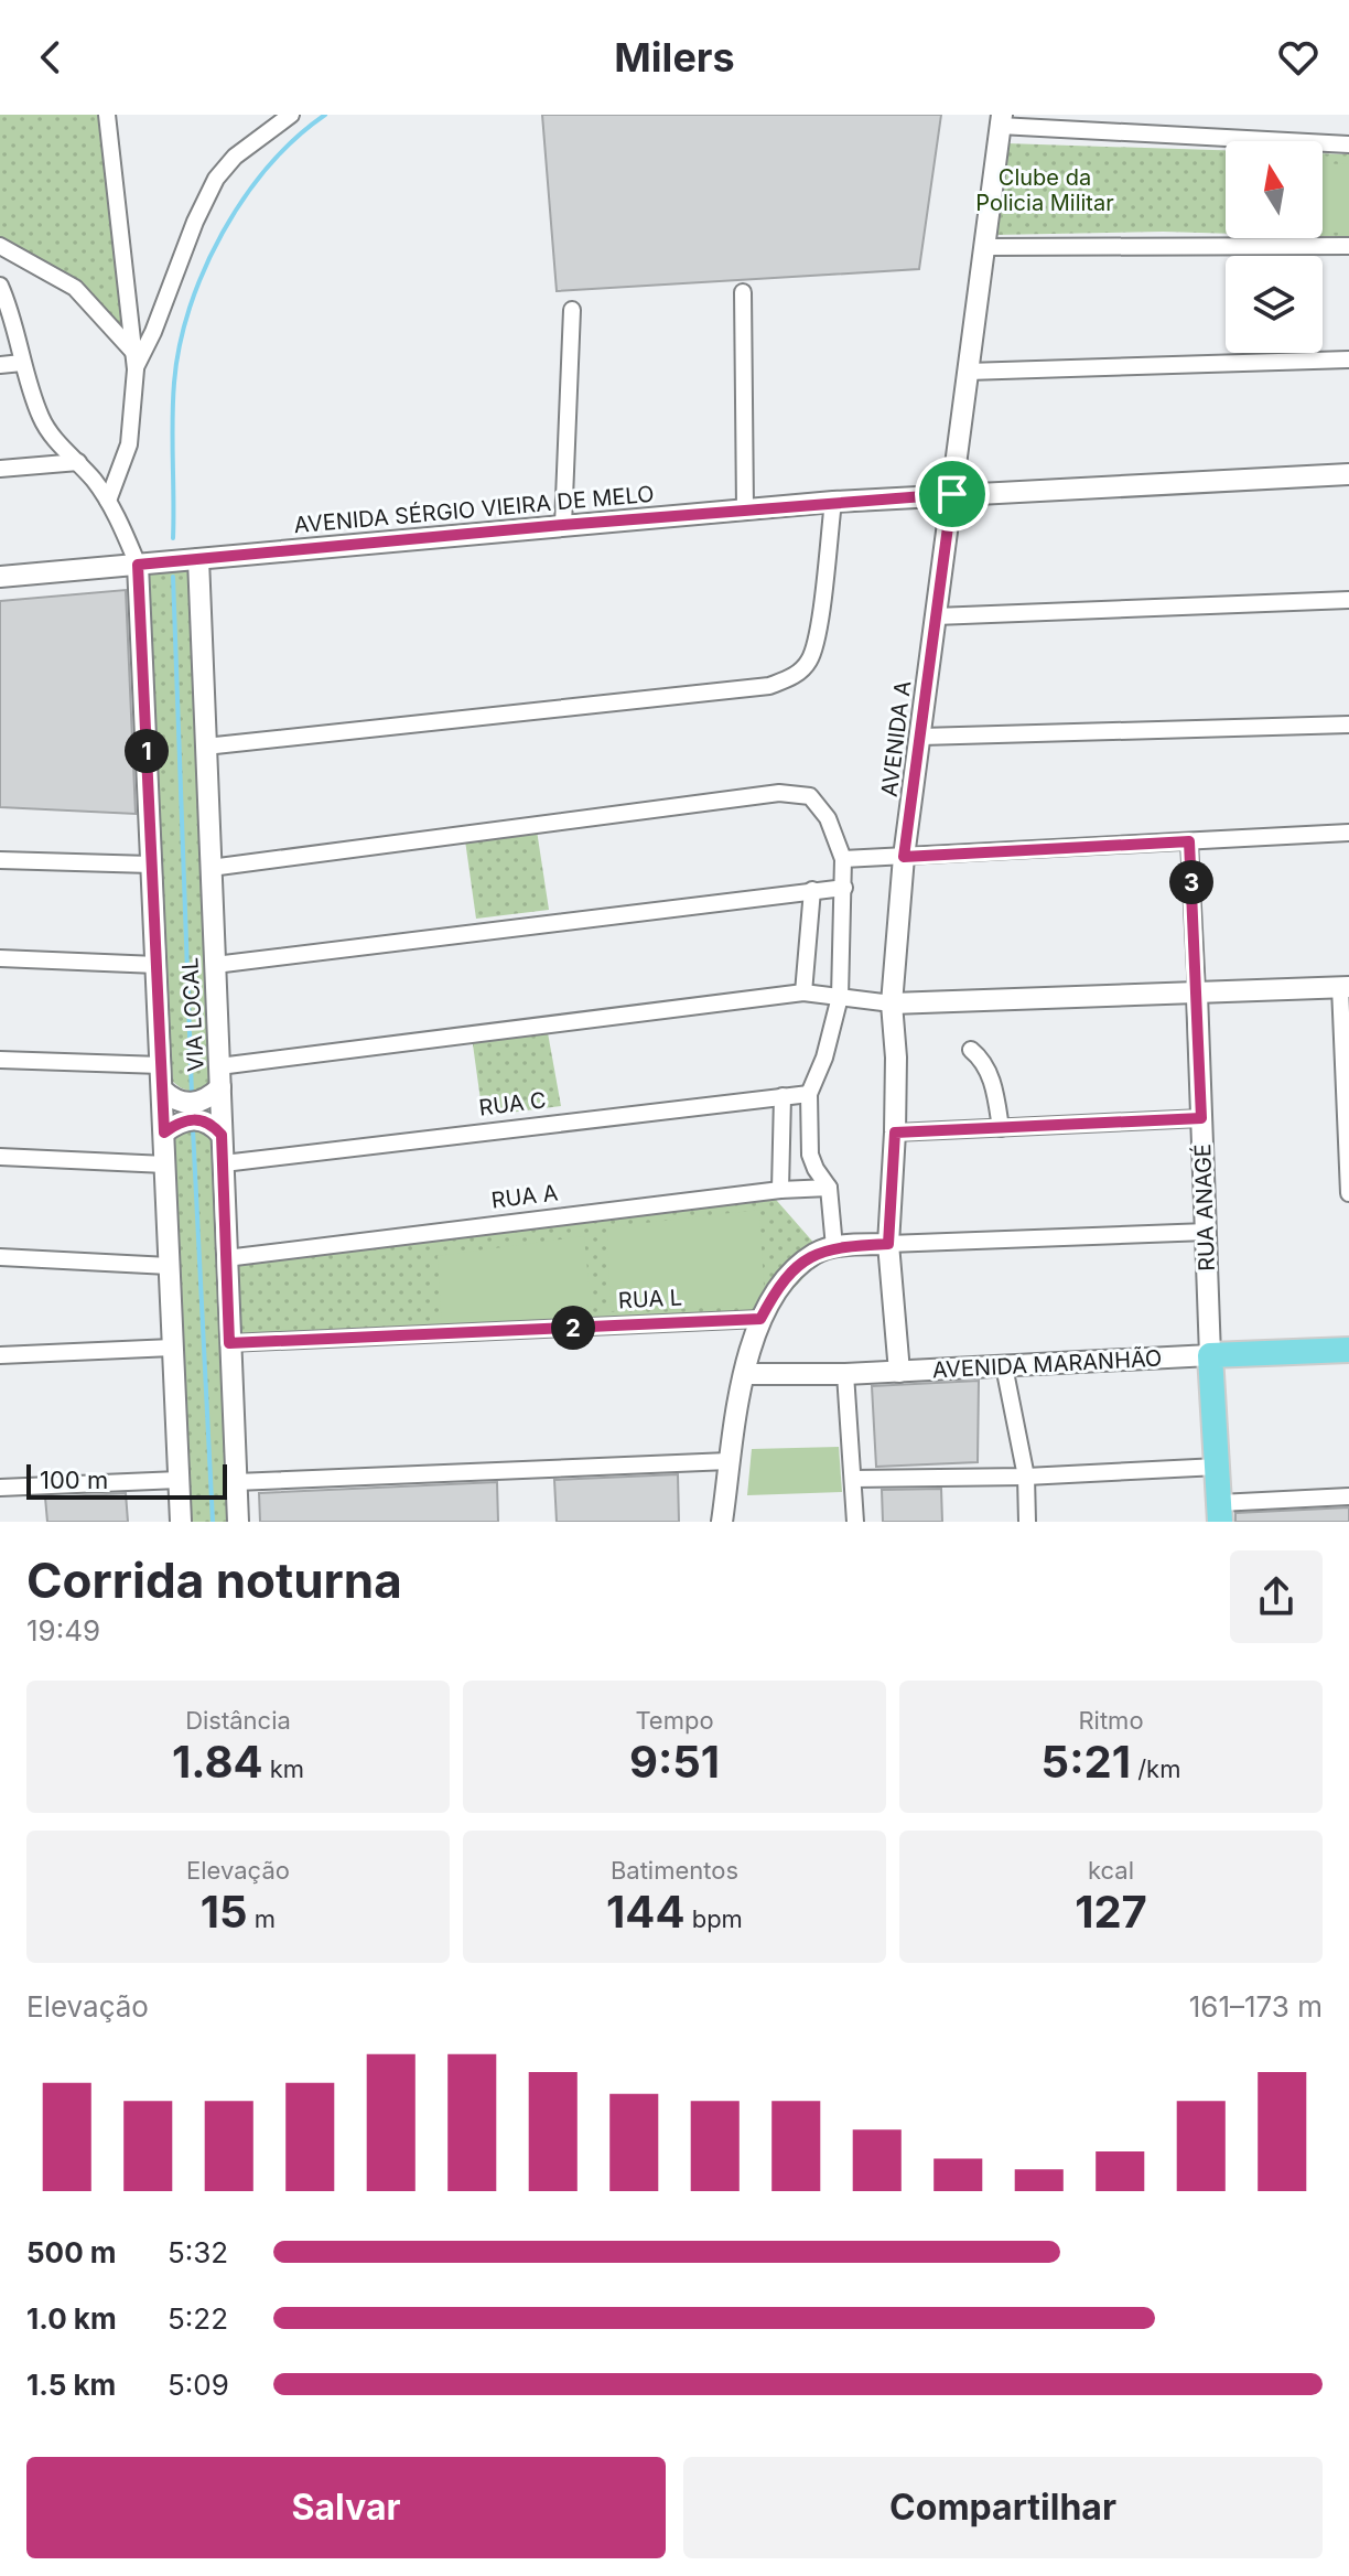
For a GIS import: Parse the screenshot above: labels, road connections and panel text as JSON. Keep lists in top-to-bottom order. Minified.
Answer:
{"streets":{"main road":["RUA ANAGÉ","AVENIDA MARANHÃO"],"street":["AVENIDA SÉRGIO VIEIRA DE MELO","AVENIDA A","VIA LOCAL","RUA C","RUA A","RUA L"]},"crossings":[["AVENIDA SÉRGIO VIEIRA DE MELO","AVENIDA A"],["AVENIDA SÉRGIO VIEIRA DE MELO","VIA LOCAL"],["AVENIDA A","AVENIDA MARANHÃO"],["VIA LOCAL","RUA C"],["VIA LOCAL","RUA A"],["VIA LOCAL","RUA L"],["RUA ANAGÉ","AVENIDA MARANHÃO"]],"parks":["Clube da Policia Militar"],"scale_bar":"100 m","north":"top","page":{"header":"Milers","pins":["1","3","2"],"scale":"100 m","heading":["Corrida noturna","19:49"],"stats":[["Distância","1.84 km"],["Tempo","9:51"],["Ritmo","5:21 /km"],["Elevação","15 m"],["Batimentos","144 bpm"],["kcal","127"]],"chart":["Elevação","161–173 m"],"list":[{"name":"500 m","note":"5:32"},{"name":"1.0 km","note":"5:22"},{"name":"1.5 km","note":"5:09"}],"buttons":["Salvar","Compartilhar"]}}
